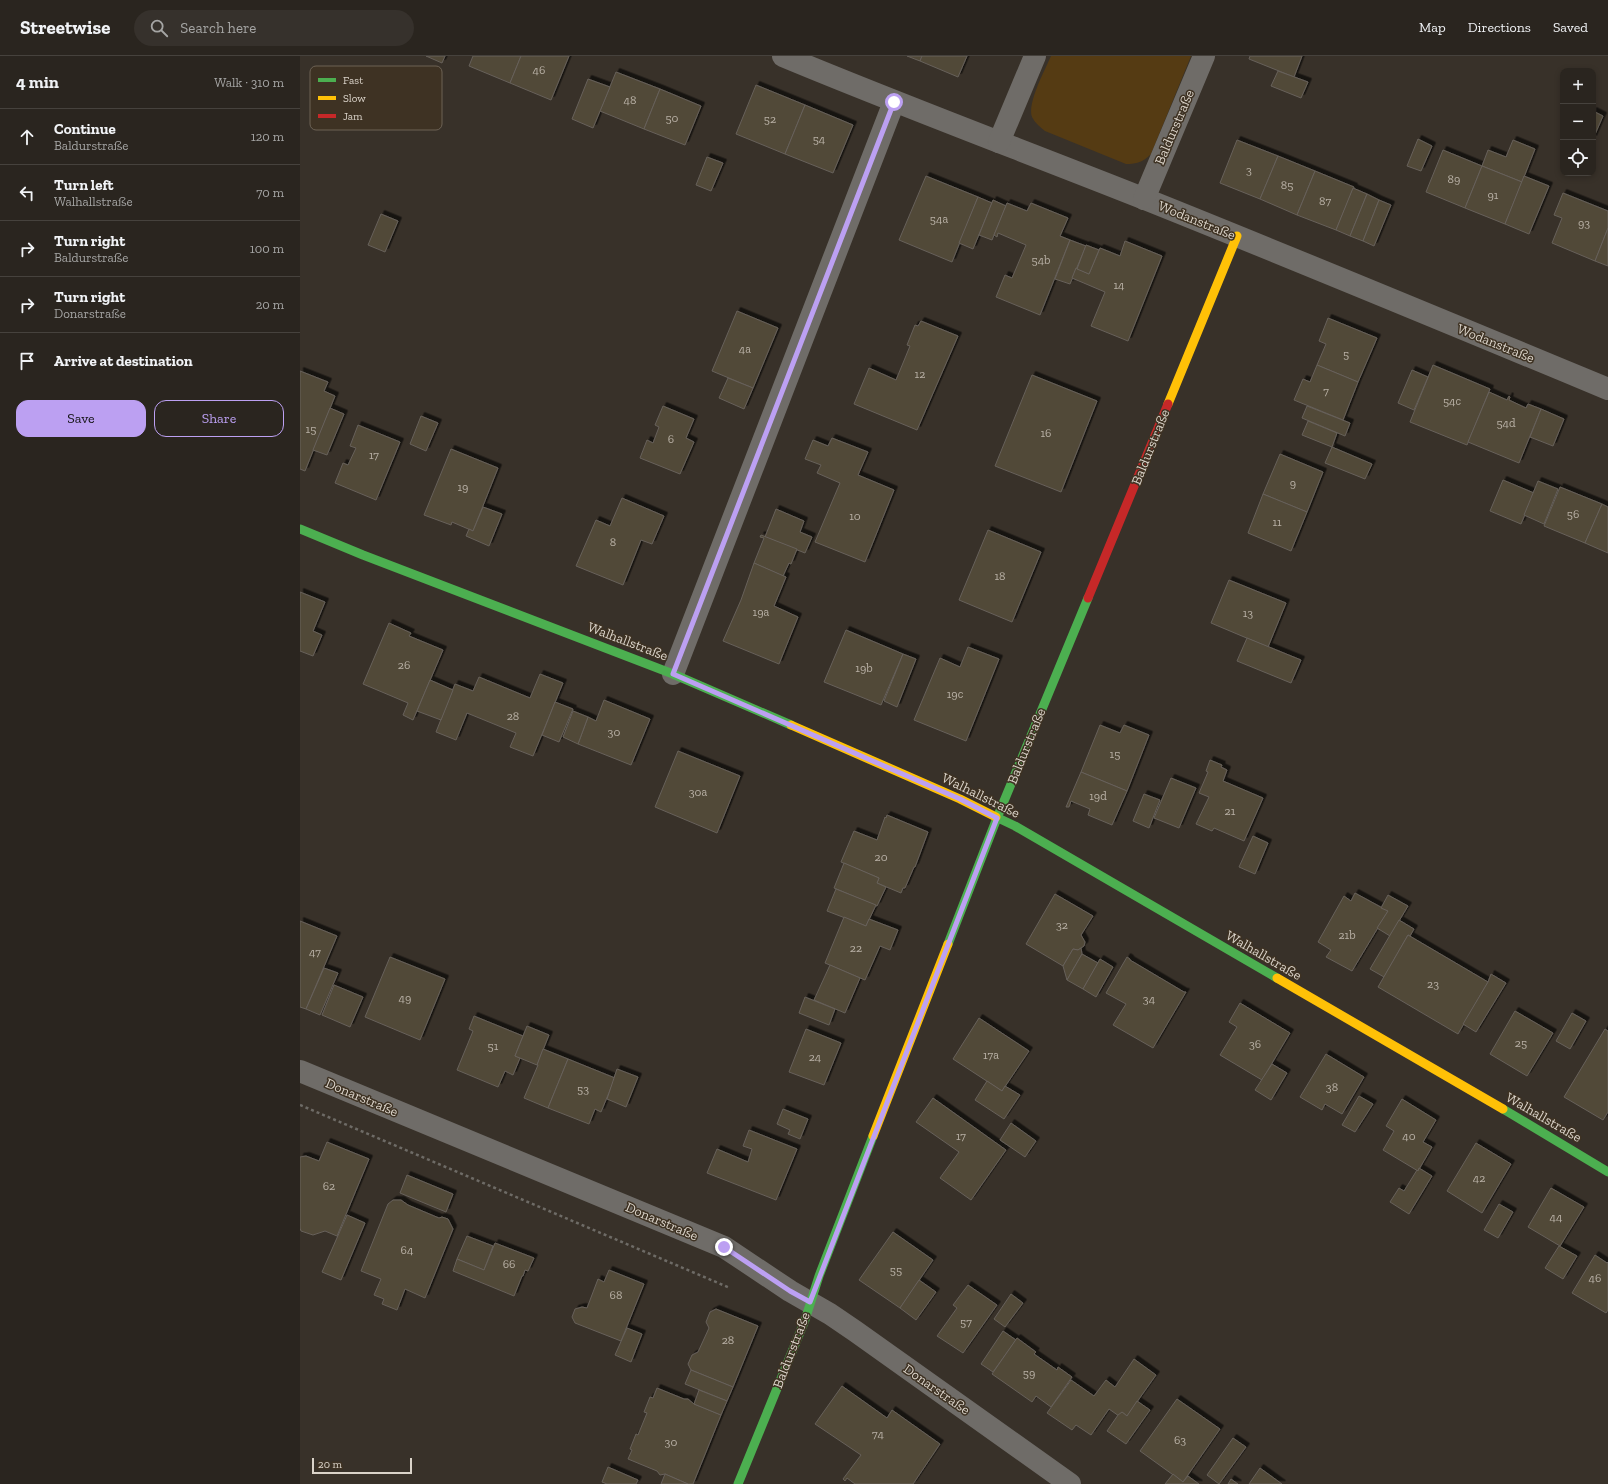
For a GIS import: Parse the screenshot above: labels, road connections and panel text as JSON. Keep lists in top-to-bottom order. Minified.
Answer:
{"streets":{"street":["Baldurstraße","Wodanstraße","Walhallstraße","Donarstraße"]},"crossings":[["Baldurstraße","Wodanstraße"],["Baldurstraße","Walhallstraße"],["Baldurstraße","Donarstraße"]],"house_numbers":["46","48","50","52","54","3","89","85","91","87","54a","93","54b","14","4a","5","12","7","54c","54d","15","16","6","17","9","19","56","10","11","8","18","19a","13","26","19b","19c","28","30","15","30a","19d","21","20","32","21b","22","47","23","49","34","25","36","51","17a","24","38","53","17","40","42","62","44","64","66","55","46","68","57","28","59","74","63","30"],"legend":["Fast","Slow","Jam"],"scale_bar":"20 m","page":{"header":"Streetwise","search":"Search here","nav":["Map","Directions","Saved"],"heading":["4 min","Walk · 310 m"],"map_buttons":["+","−"],"list":[["Continue","Baldurstraße","120 m"],["Turn left","Walhallstraße","70 m"],["Turn right","Baldurstraße","100 m"],["Turn right","Donarstraße","20 m"],"Arrive at destination"],"buttons":["Save","Share"],"scale":"20 m"}}
